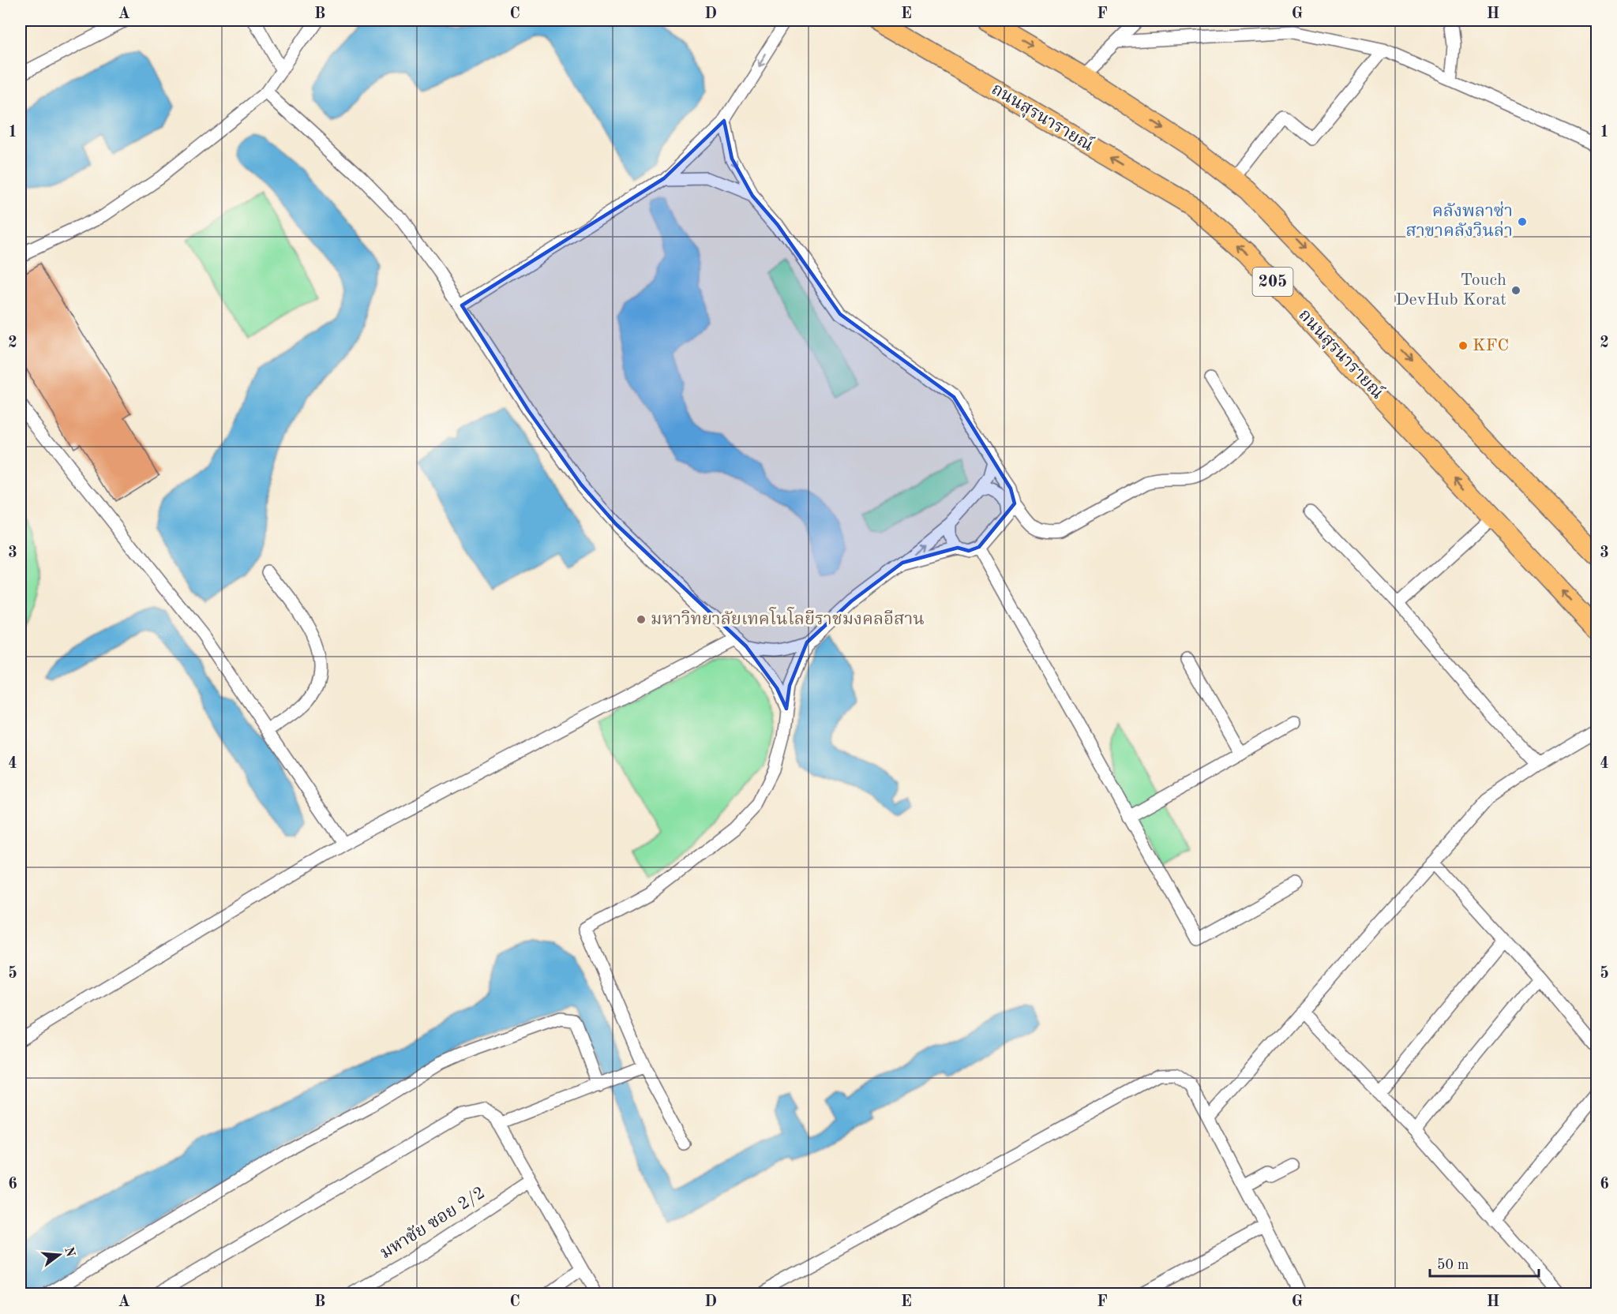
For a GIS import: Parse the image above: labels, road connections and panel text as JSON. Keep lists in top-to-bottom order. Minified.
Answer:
{"streets":{"main road":["ถนนสุรนารายณ์","205"],"street":["มหาชัย ซอย 2/2"]},"places":["คลังพลาซ่า สาขาคลังวินล่า","Touch DevHub Korat","KFC","มหาวิทยาลัยเทคโนโลยีราชมงคลอีสาน"],"scale_bar":"50 m","north":"right","grid":{"columns":["A","B","C","D","E","F","G","H"],"rows":["1","2","3","4","5","6"]}}
